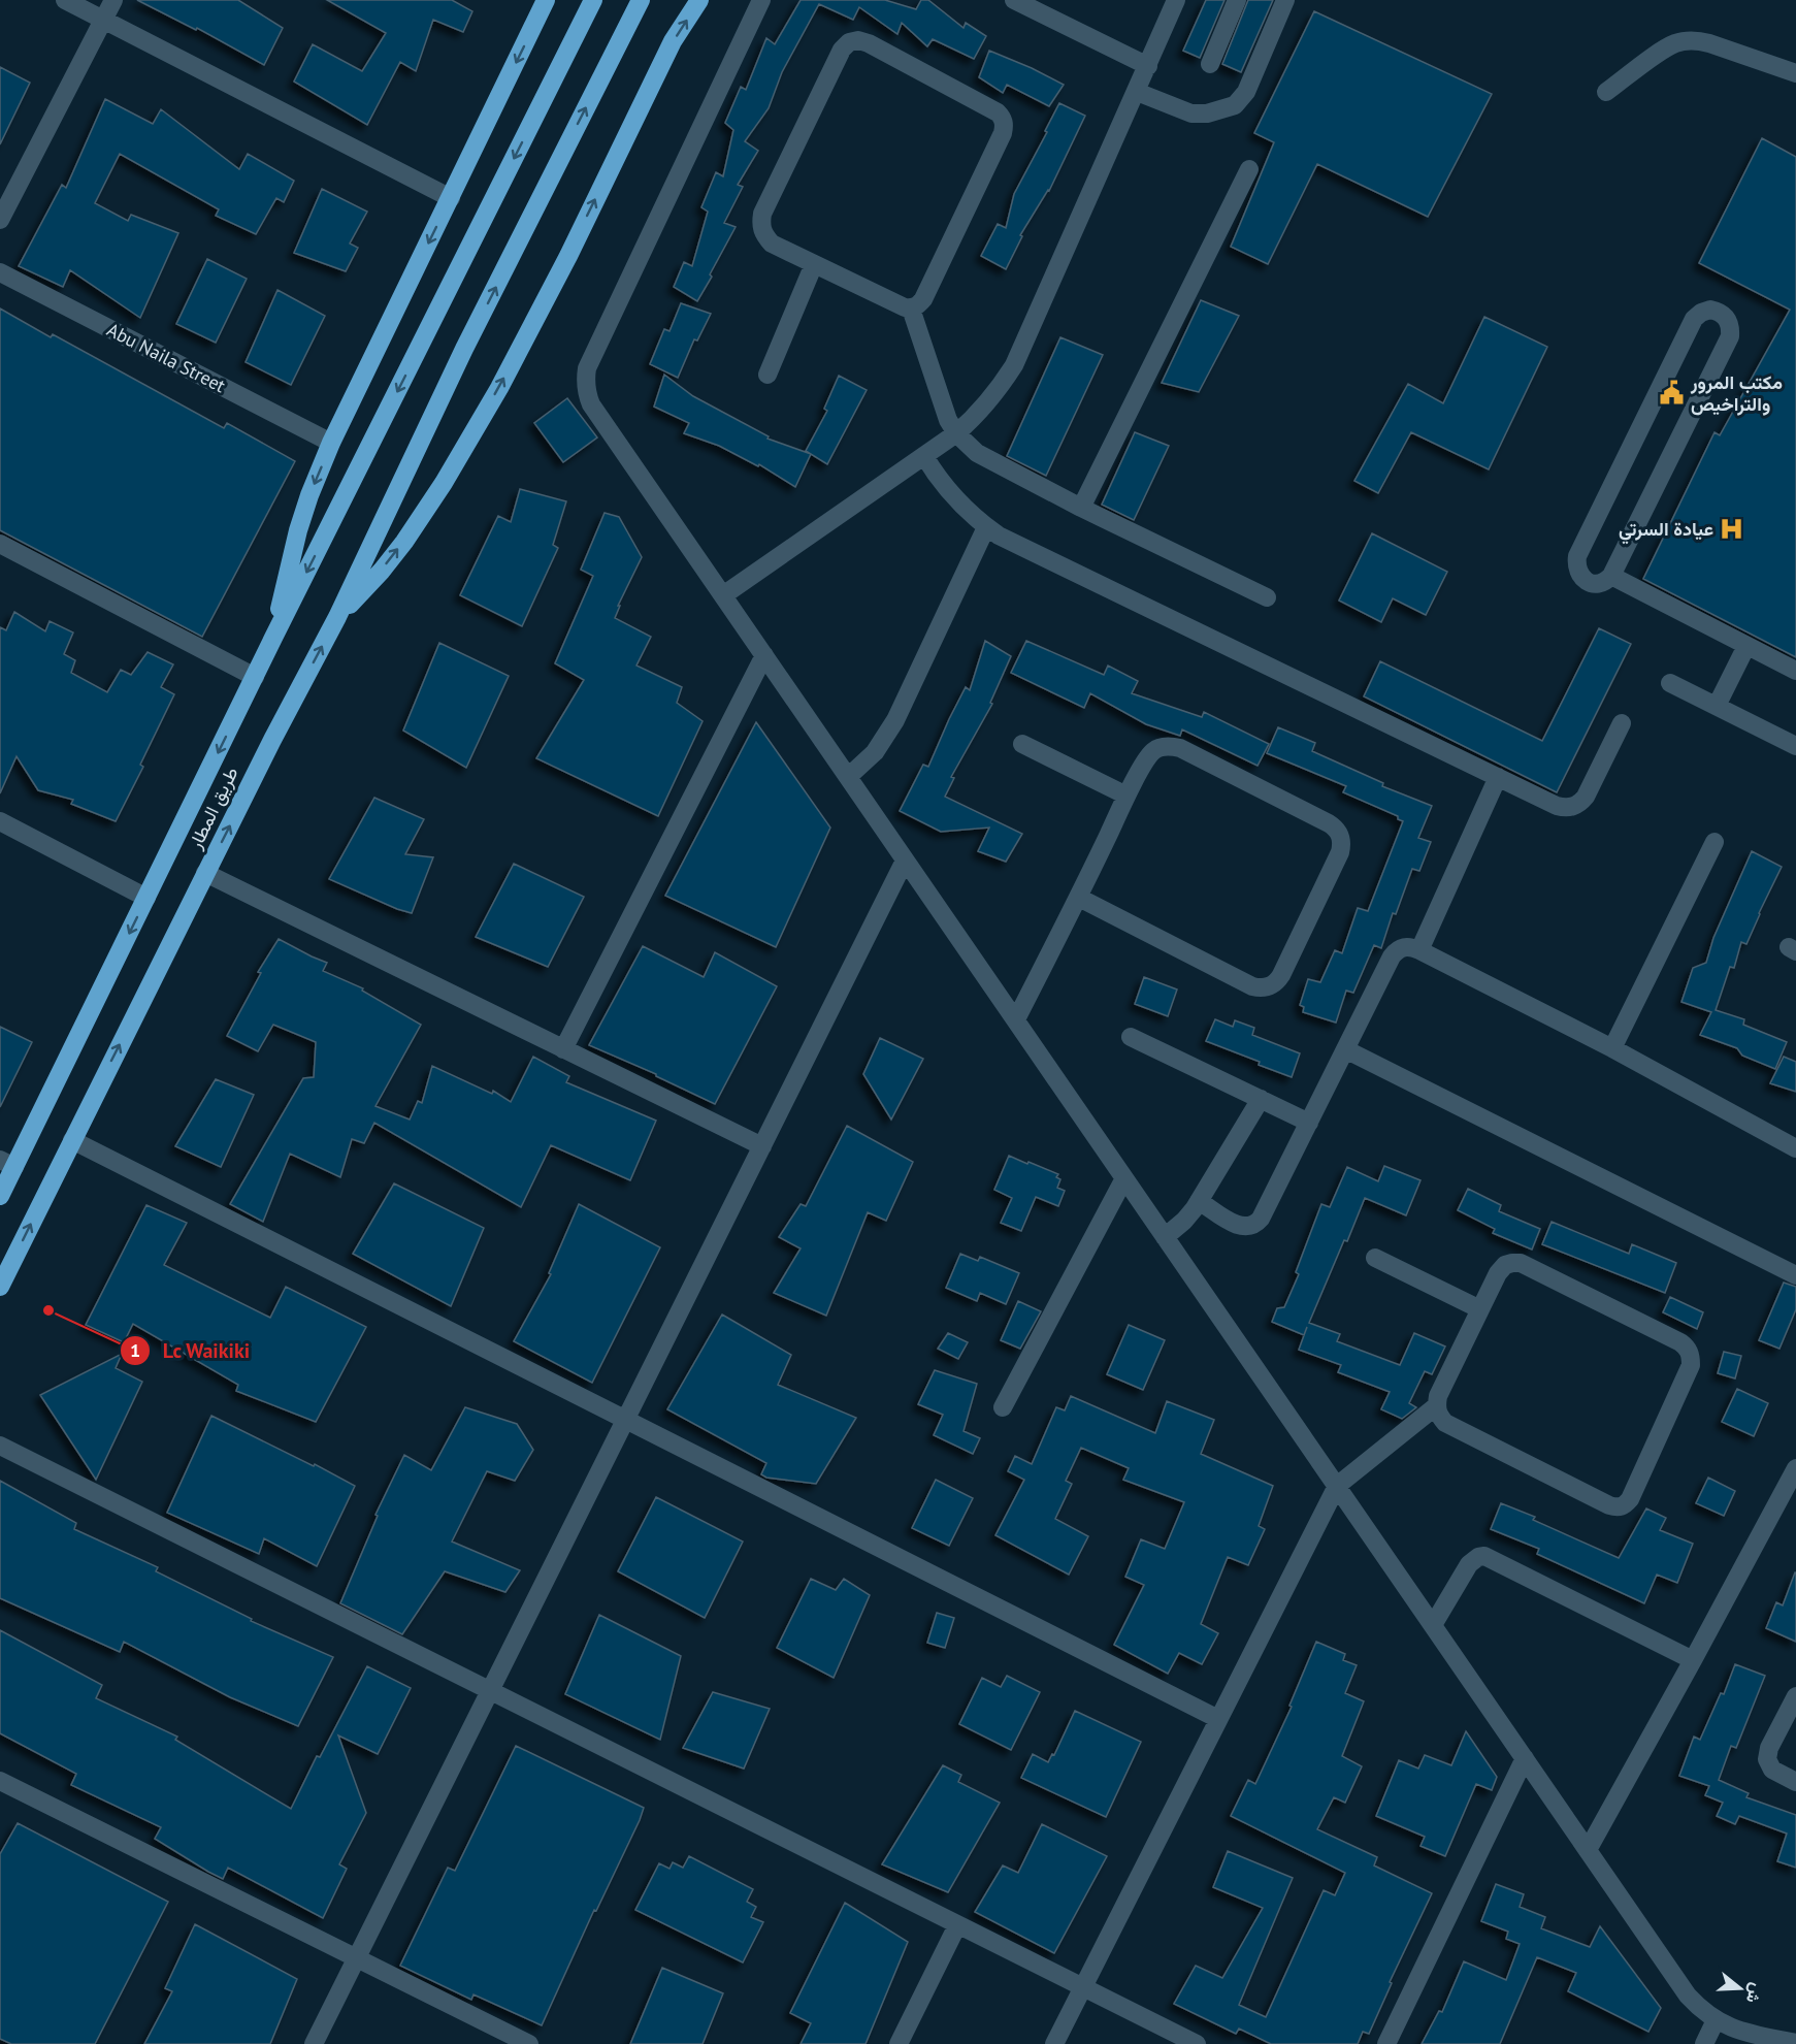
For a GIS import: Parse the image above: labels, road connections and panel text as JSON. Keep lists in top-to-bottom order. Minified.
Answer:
{"streets":{"highway":["طريق المطار"],"street":["Abu Naila Street"]},"places":{"public building":["مكتب المرور والتراخيص"],"hospital":["عيادة السرتي"],"other":["Lc Waikiki"]},"north":"right"}
